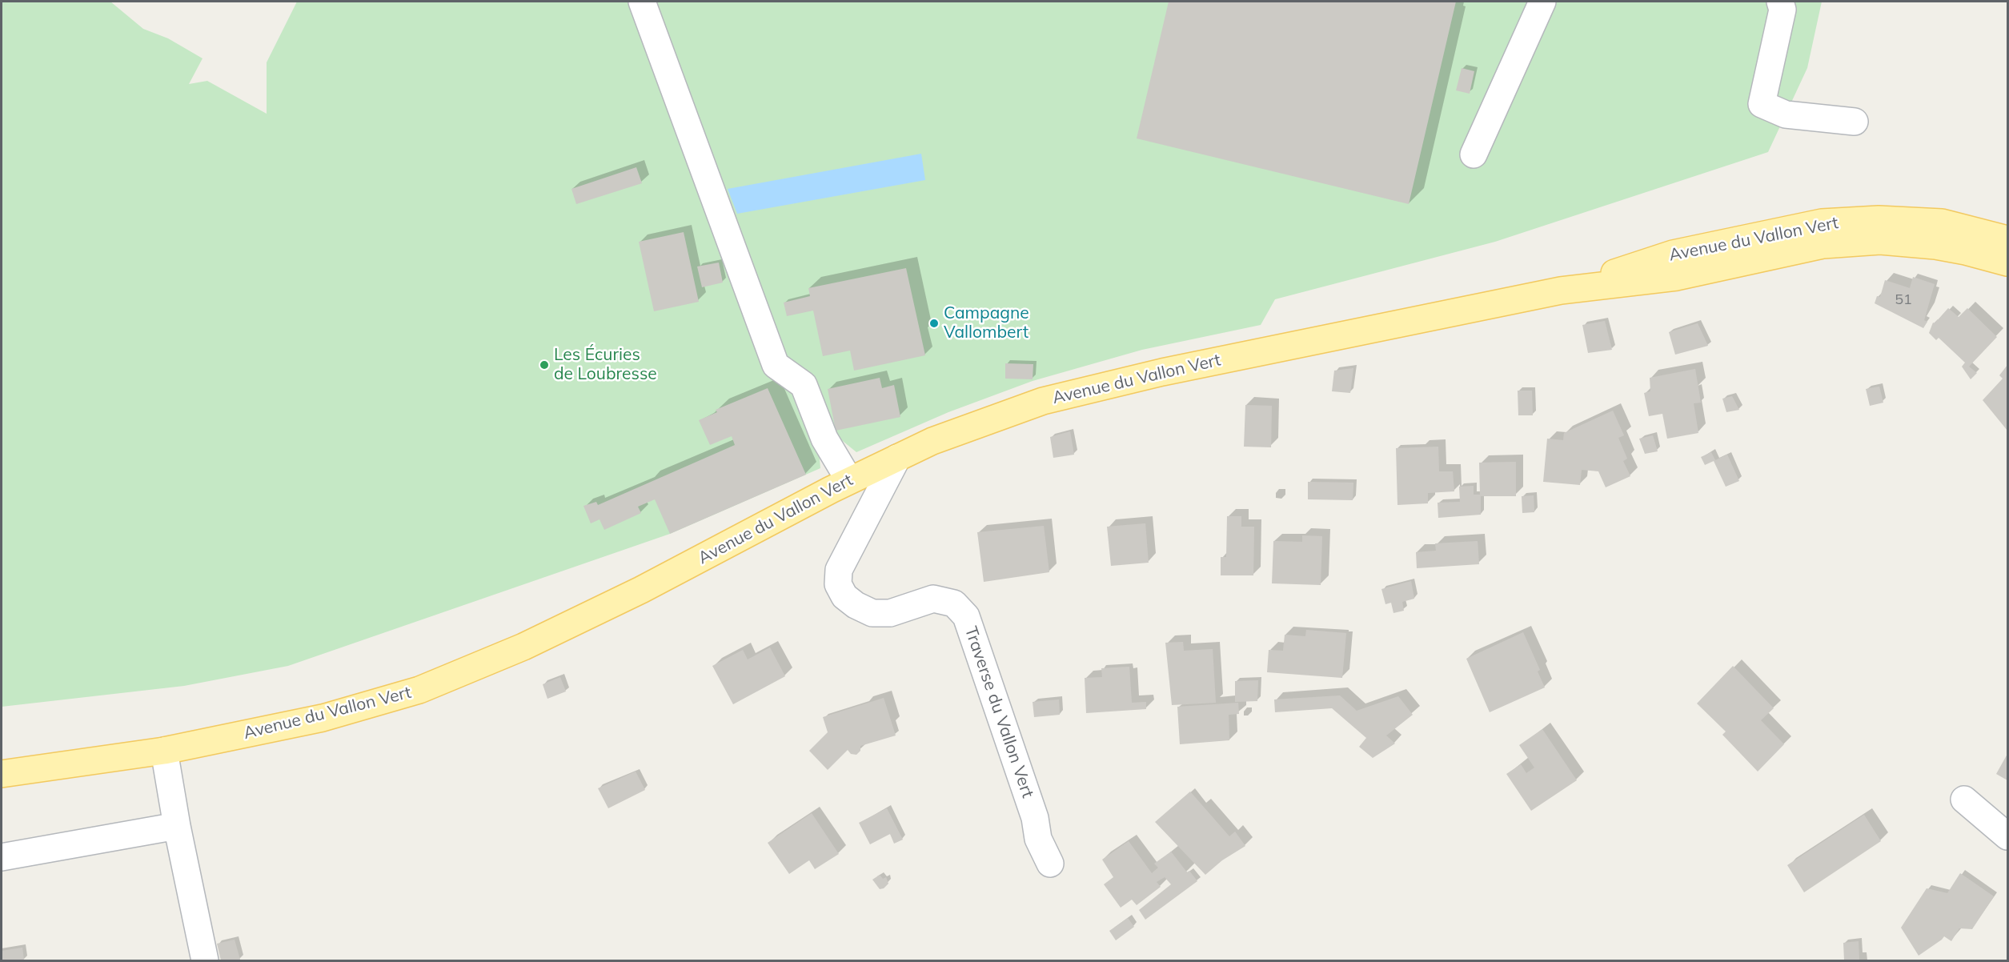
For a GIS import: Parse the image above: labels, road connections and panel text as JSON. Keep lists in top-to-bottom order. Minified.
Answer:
{"streets":{"main road":["Avenue du Vallon Vert"],"street":["Traverse du Vallon Vert"]},"crossings":[["Avenue du Vallon Vert","Traverse du Vallon Vert"]],"places":["Campagne Vallombert","Les Écuries de Loubresse"],"house_numbers":["51"]}
